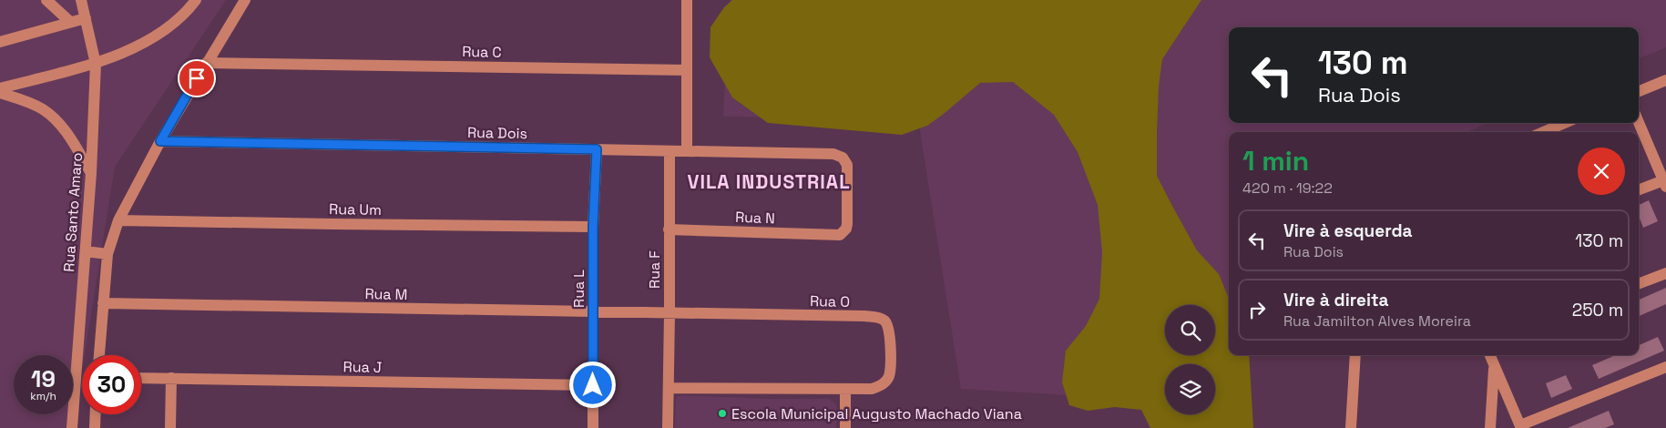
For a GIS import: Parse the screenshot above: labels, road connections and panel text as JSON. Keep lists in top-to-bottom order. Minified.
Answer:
{"streets":{"street":["Rua C","Rua Dois","Rua Um","Rua Santo Amaro","Rua N","Rua F","Rua L","Rua M","Rua O","Rua J"]},"crossings":[["Rua Dois","Rua N"],["Rua Dois","Rua F"],["Rua Dois","Rua L"],["Rua Um","Rua L"],["Rua N","Rua F"],["Rua F","Rua M"],["Rua F","Rua O"],["Rua L","Rua M"],["Rua L","Rua J"],["Rua M","Rua O"]],"districts":["VILA INDUSTRIAL"],"places":["Escola Municipal Augusto Machado Viana"],"page":{"turn":["130 m","Rua Dois"],"heading":["1 min","420 m · 19:22"],"list":[{"name":"Vire à esquerda","note":"Rua Dois","value":"130 m"},{"name":"Vire à direita","note":"Rua Jamilton Alves Moreira","value":"250 m"}],"speed":"19 km/h","limit":"30"}}
